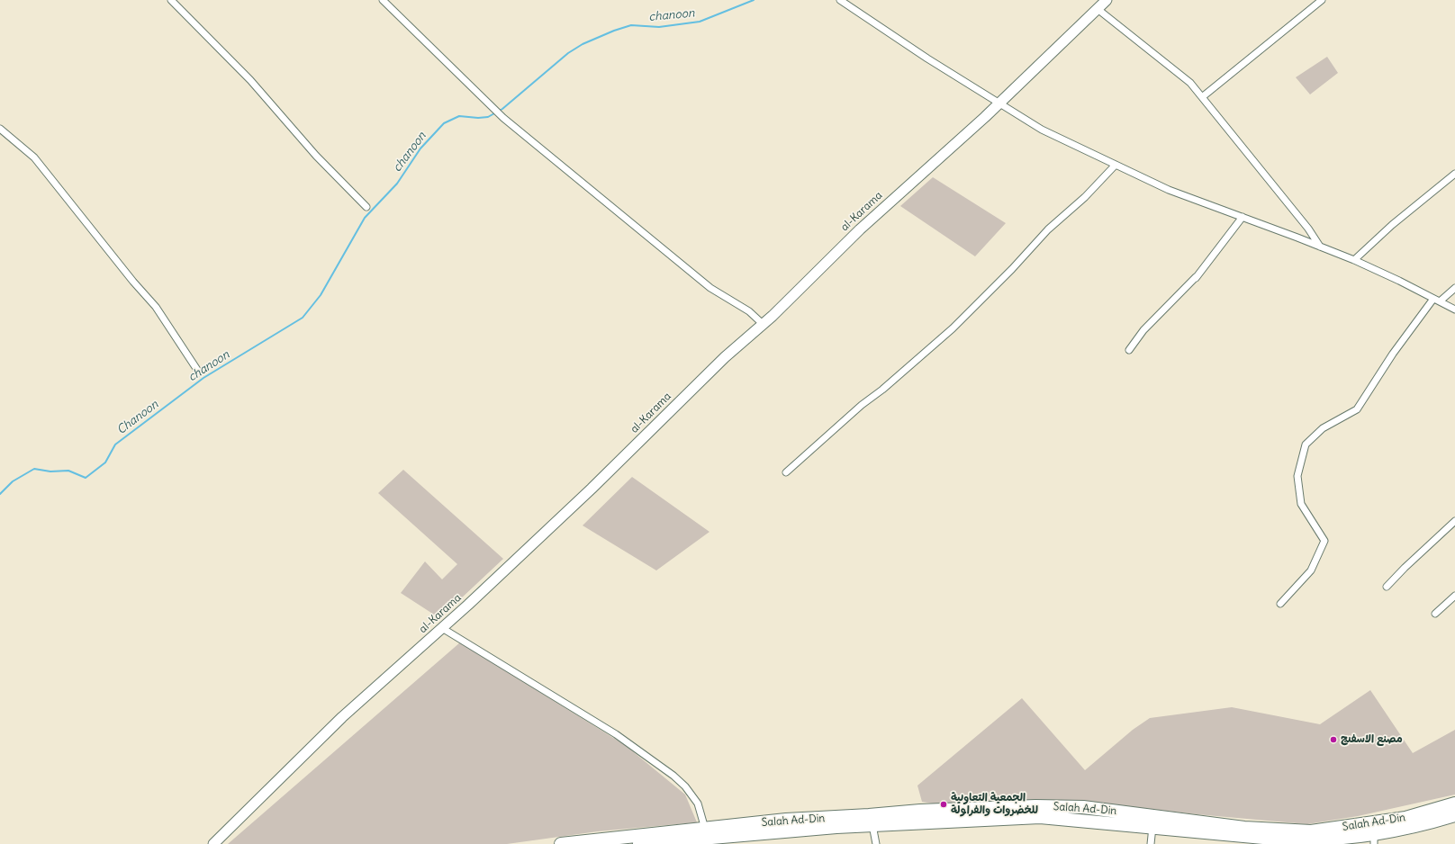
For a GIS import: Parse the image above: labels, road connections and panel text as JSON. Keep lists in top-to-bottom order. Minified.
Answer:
{"streets":{"highway":["Salah Ad-Din"],"main road":["al-Karama"]},"water":["chanoon","Chanoon"],"places":["مصنع الاسفنج","الجمعية التعاونية للخضروات والفراولة"]}
